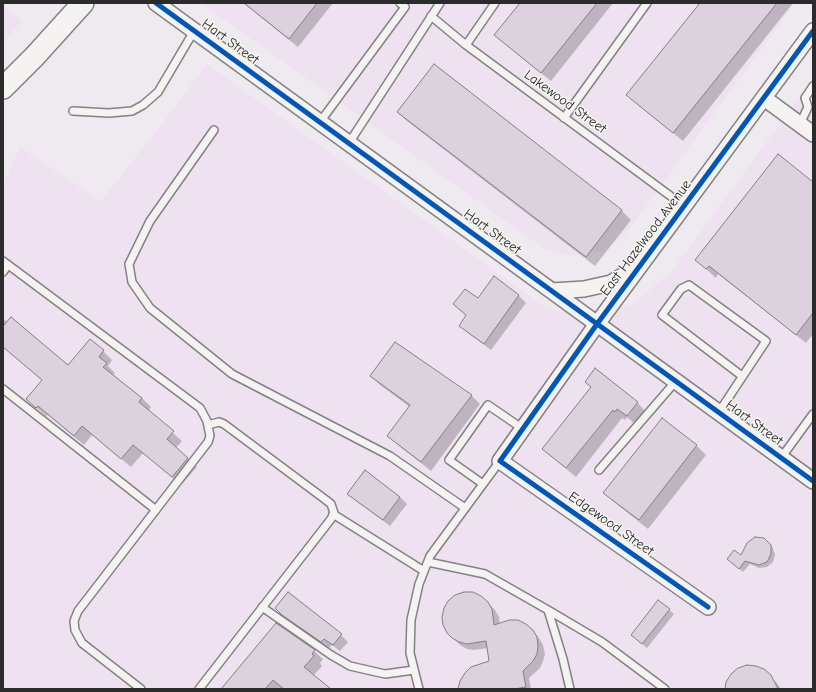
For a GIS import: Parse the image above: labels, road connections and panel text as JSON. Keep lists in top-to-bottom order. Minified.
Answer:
{"streets":{"street":["Hart Street","East Hazelwood Avenue","Edgewood Street"],"lane":["Lakewood Street"]},"crossings":[["Hart Street","East Hazelwood Avenue"],["Lakewood Street","East Hazelwood Avenue"],["East Hazelwood Avenue","Edgewood Street"]]}
